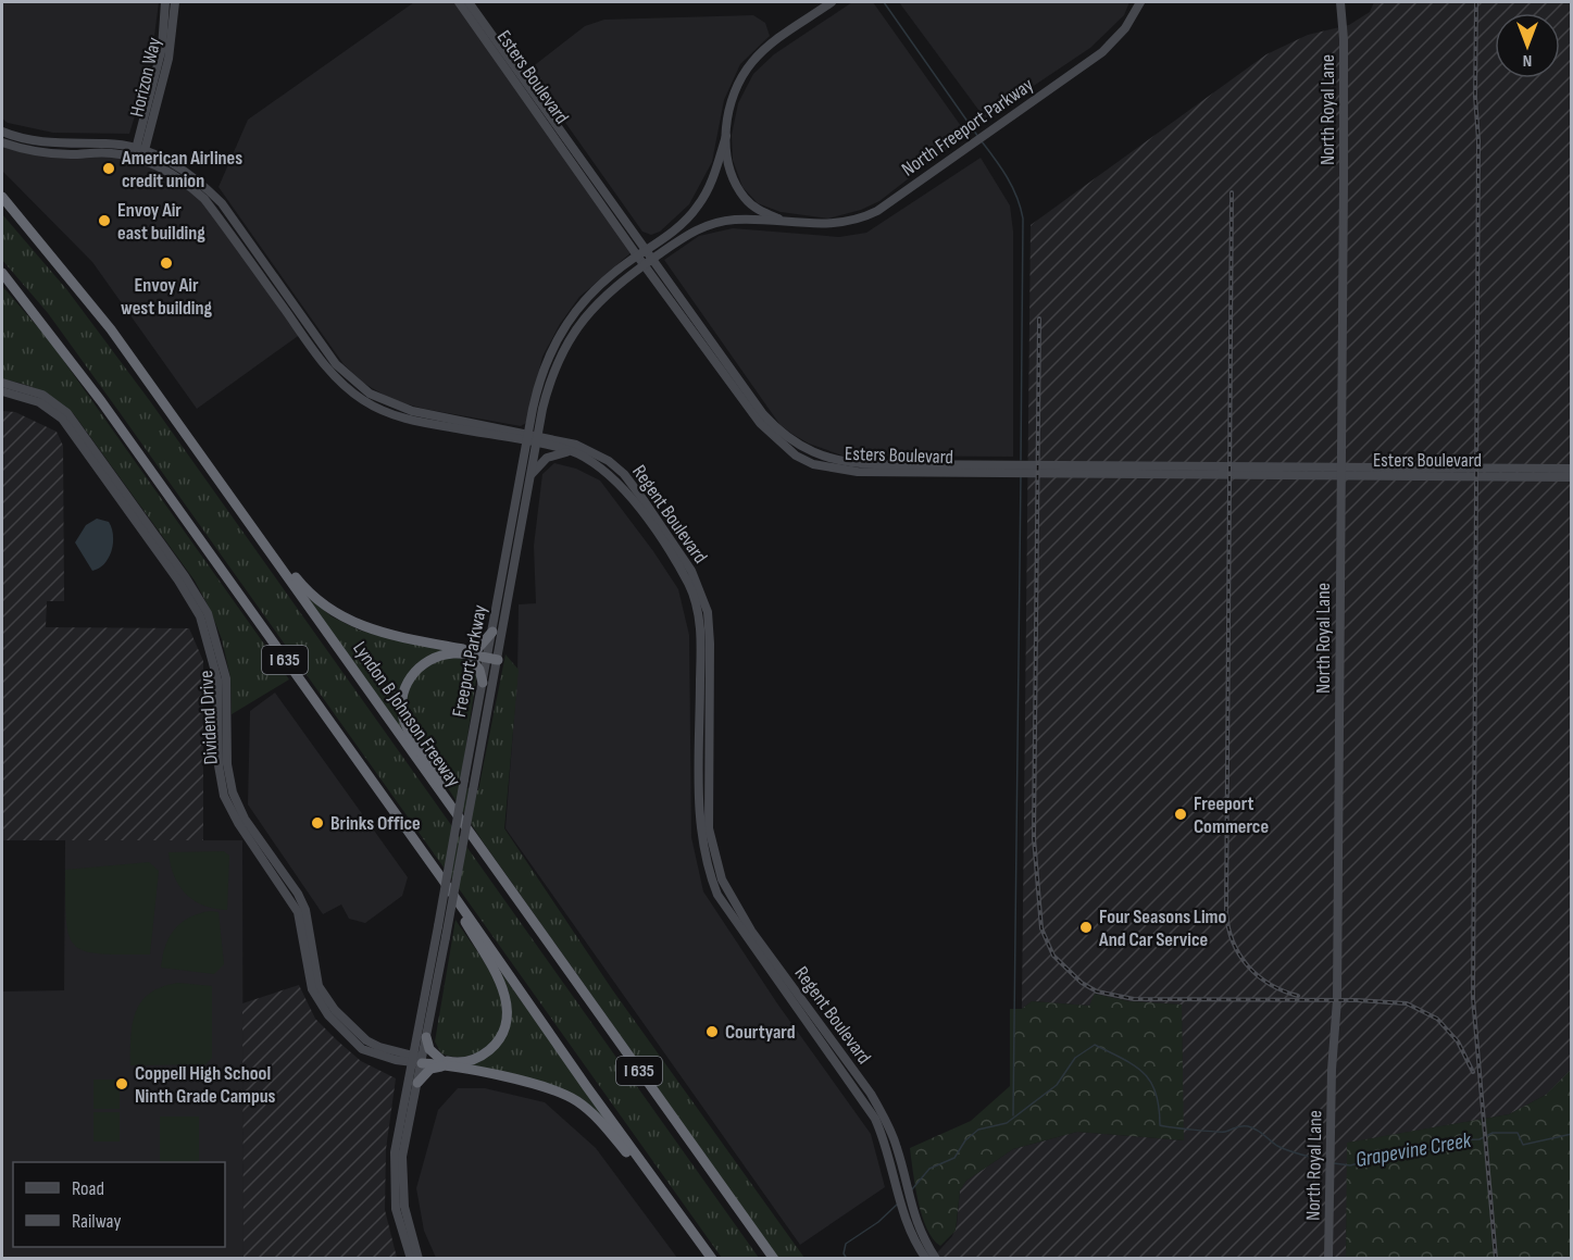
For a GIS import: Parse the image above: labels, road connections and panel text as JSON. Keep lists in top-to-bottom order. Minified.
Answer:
{"streets":{"highway":["I 635","Lyndon B Johnson Freeway"],"main road":["Horizon Way","Esters Boulevard","North Royal Lane","North Freeport Parkway","Regent Boulevard","Freeport Parkway","Dividend Drive"]},"crossings":[["Horizon Way","Regent Boulevard"],["Esters Boulevard","North Royal Lane"],["Esters Boulevard","Freeport Parkway"],["North Freeport Parkway","Freeport Parkway"],["Regent Boulevard","Freeport Parkway"],["Freeport Parkway","Dividend Drive"]],"water":["Grapevine Creek"],"places":["American Airlines credit union","Envoy Air east building","Envoy Air west building","Freeport Commerce","Brinks Office","Four Seasons Limo And Car Service","Courtyard","Coppell High School Ninth Grade Campus"],"legend":["Road","Railway"],"north":"bottom"}
